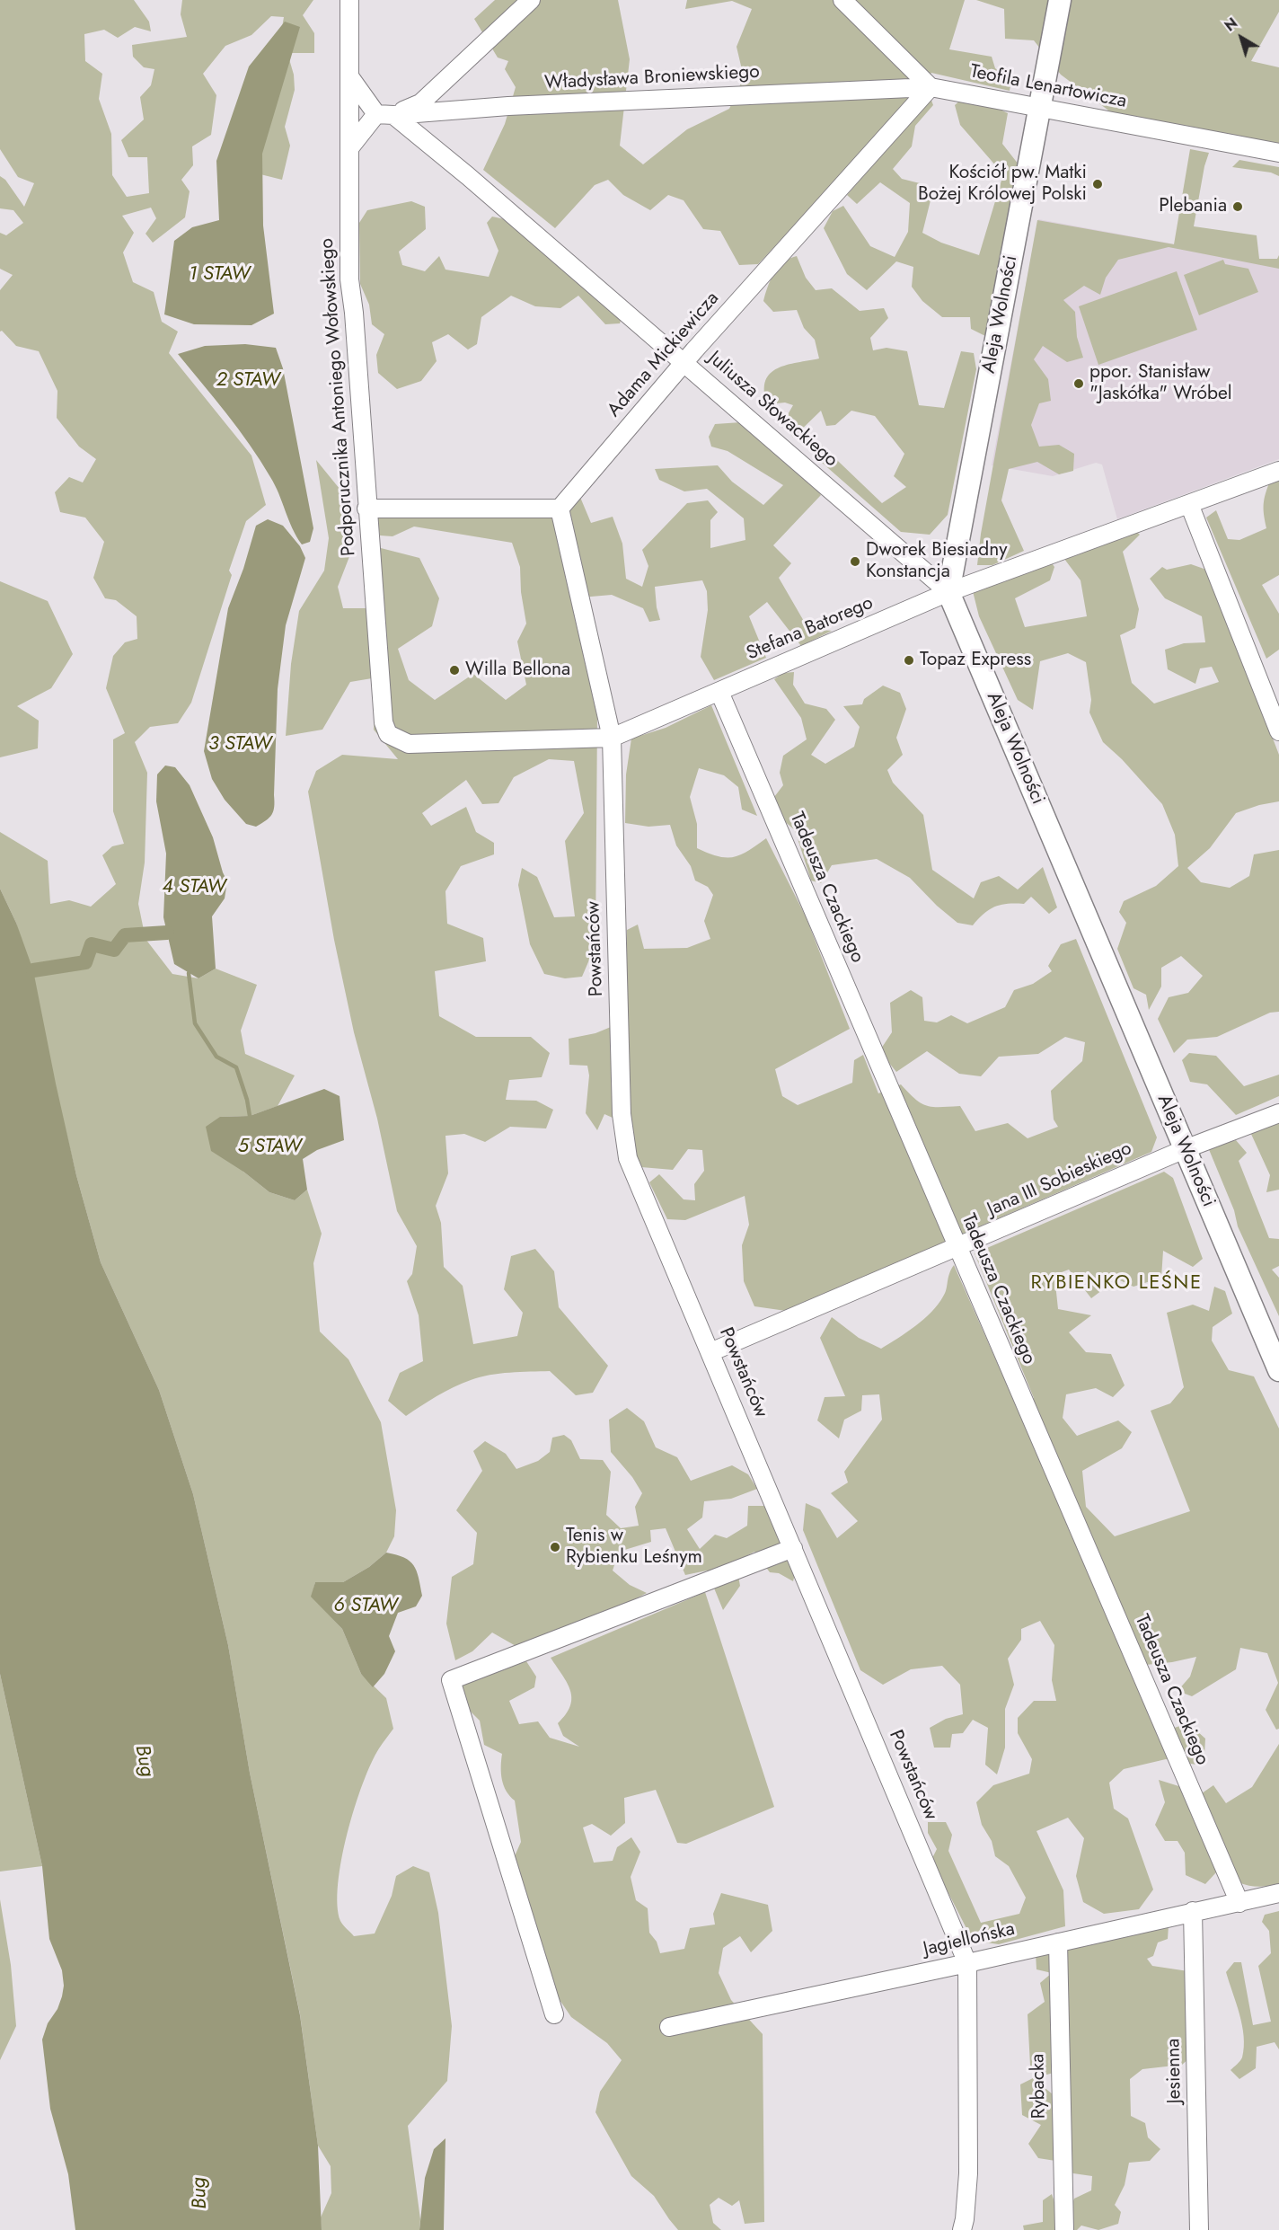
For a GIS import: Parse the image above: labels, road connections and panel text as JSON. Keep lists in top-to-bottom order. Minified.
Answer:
{"streets":{"street":["Władysława Broniewskiego","Teofila Lenartowicza","Aleja Wolności","Adama Mickiewicza","Podporucznika Antoniego Wołowskiego","Juliusza Słowackiego","Stefana Batorego","Tadeusza Czackiego","Powstańców","Jana III Sobieskiego","Jagiellońska","Jesienna","Rybacka"]},"crossings":[["Władysława Broniewskiego","Teofila Lenartowicza"],["Władysława Broniewskiego","Adama Mickiewicza"],["Władysława Broniewskiego","Juliusza Słowackiego"],["Teofila Lenartowicza","Aleja Wolności"],["Teofila Lenartowicza","Adama Mickiewicza"],["Aleja Wolności","Juliusza Słowackiego"],["Aleja Wolności","Stefana Batorego"],["Aleja Wolności","Jana III Sobieskiego"],["Adama Mickiewicza","Juliusza Słowackiego"],["Adama Mickiewicza","Powstańców"],["Podporucznika Antoniego Wołowskiego","Stefana Batorego"],["Juliusza Słowackiego","Stefana Batorego"],["Stefana Batorego","Tadeusza Czackiego"],["Stefana Batorego","Powstańców"],["Tadeusza Czackiego","Jana III Sobieskiego"],["Tadeusza Czackiego","Jagiellońska"],["Powstańców","Jana III Sobieskiego"],["Powstańców","Jagiellońska"],["Jagiellońska","Jesienna"],["Jagiellońska","Rybacka"]],"districts":["RYBIENKO LEŚNE"],"water":["1 STAW","2 STAW","3 STAW","4 STAW","5 STAW","6 STAW","Bug"],"places":["Kościół pw. Matki Bożej Królowej Polski","Plebania","ppor. Stanisław \"Jaskółka\" Wróbel","Dworek Biesiadny Konstancja","Topaz Express","Willa Bellona","Tenis w Rybienku Leśnym"],"north":"top left"}
